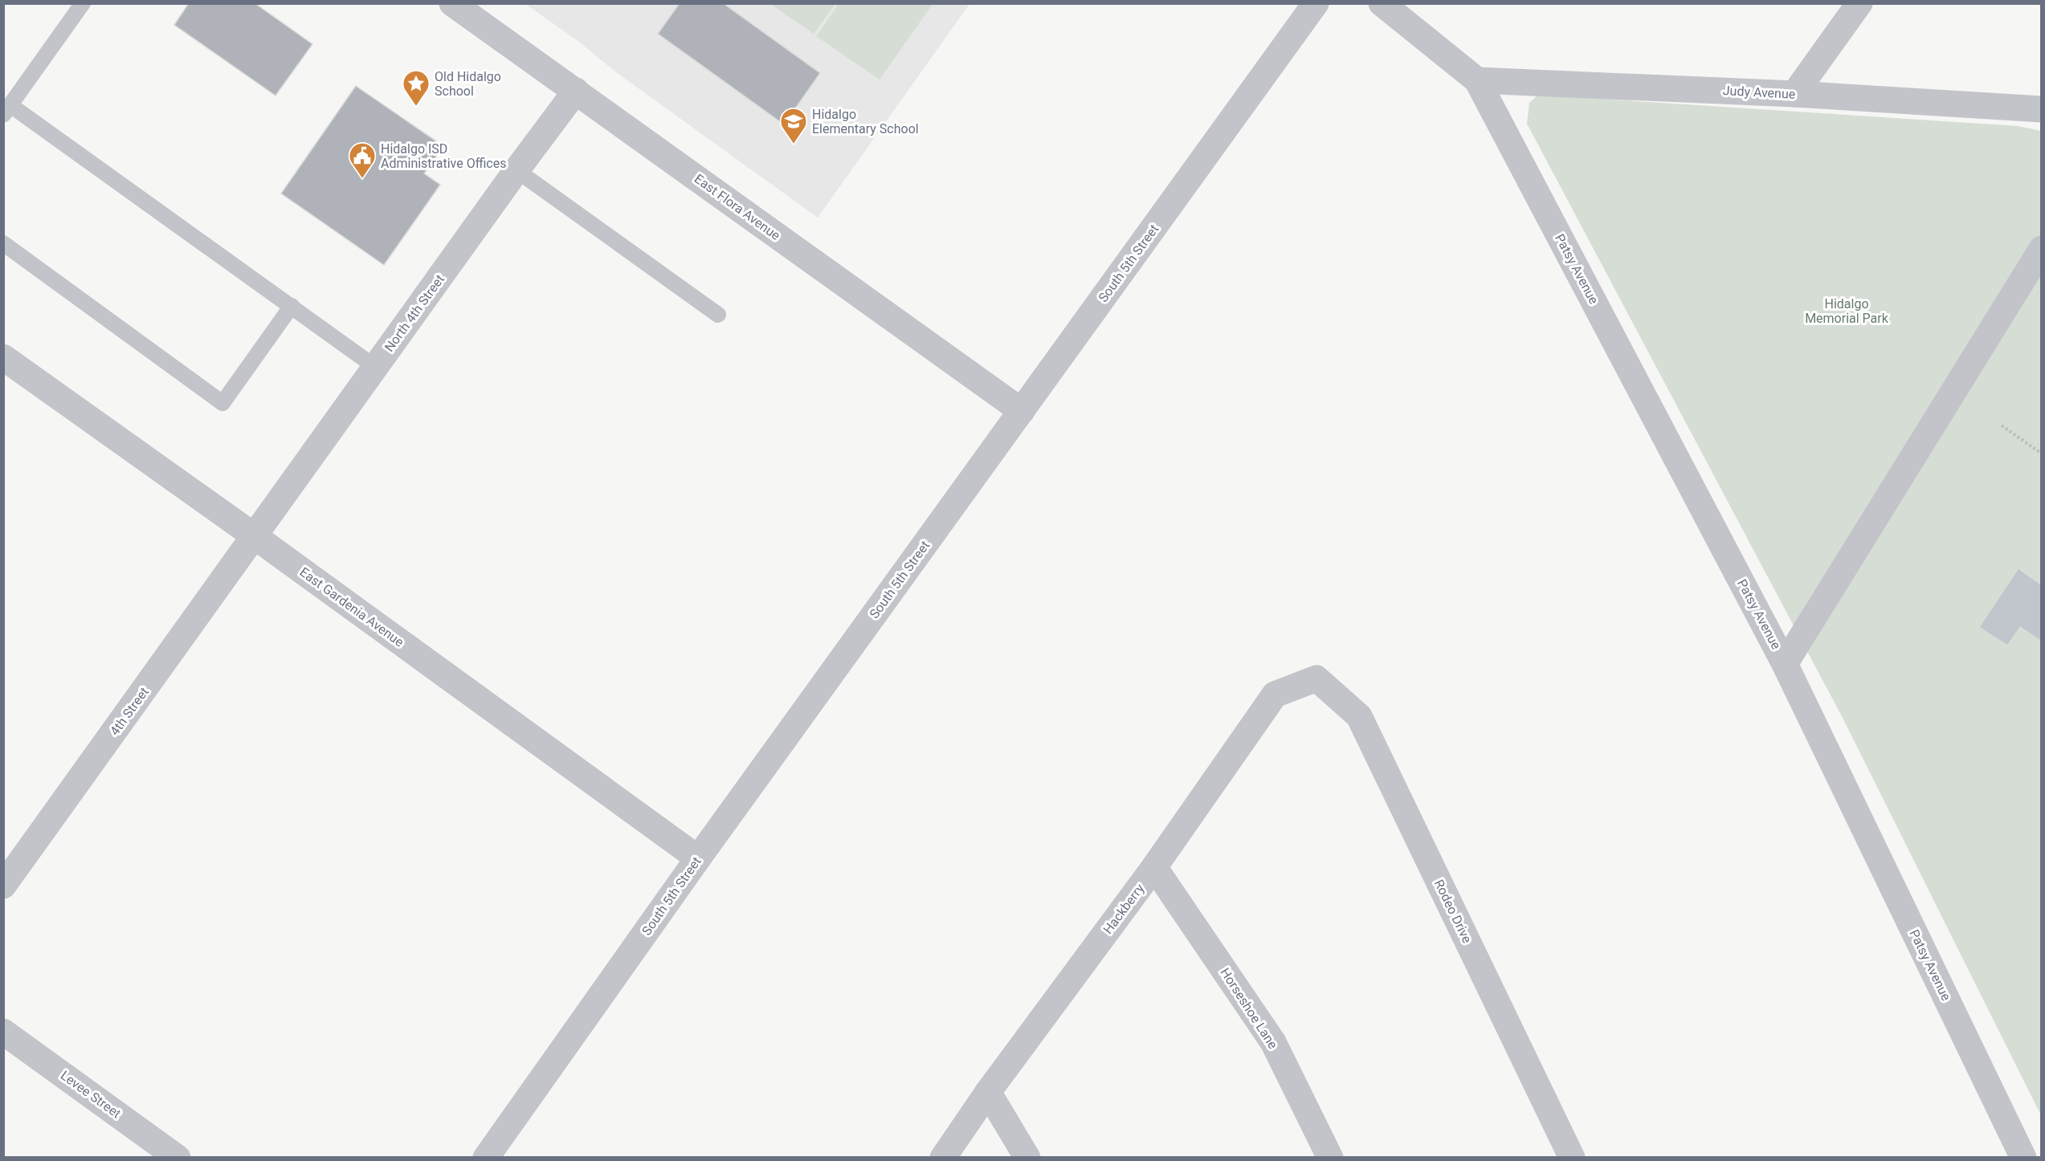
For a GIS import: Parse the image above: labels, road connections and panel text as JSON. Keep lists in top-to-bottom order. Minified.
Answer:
{"streets":{"street":["Judy Avenue","East Flora Avenue","South 5th Street","Patsy Avenue","North 4th Street","East Gardenia Avenue","4th Street","Hackberry","Rodeo Drive","Horseshoe Lane","Levee Street"]},"crossings":[["Judy Avenue","Patsy Avenue"],["East Flora Avenue","South 5th Street"],["East Flora Avenue","North 4th Street"],["South 5th Street","East Gardenia Avenue"],["North 4th Street","East Gardenia Avenue"],["North 4th Street","4th Street"],["East Gardenia Avenue","4th Street"],["Hackberry","Rodeo Drive"],["Hackberry","Horseshoe Lane"]],"parks":["Hidalgo Memorial Park"],"places":{"place":["Old Hidalgo School"],"school or university":["Hidalgo Elementary School"],"public building":["Hidalgo ISD Administrative Offices"]}}
